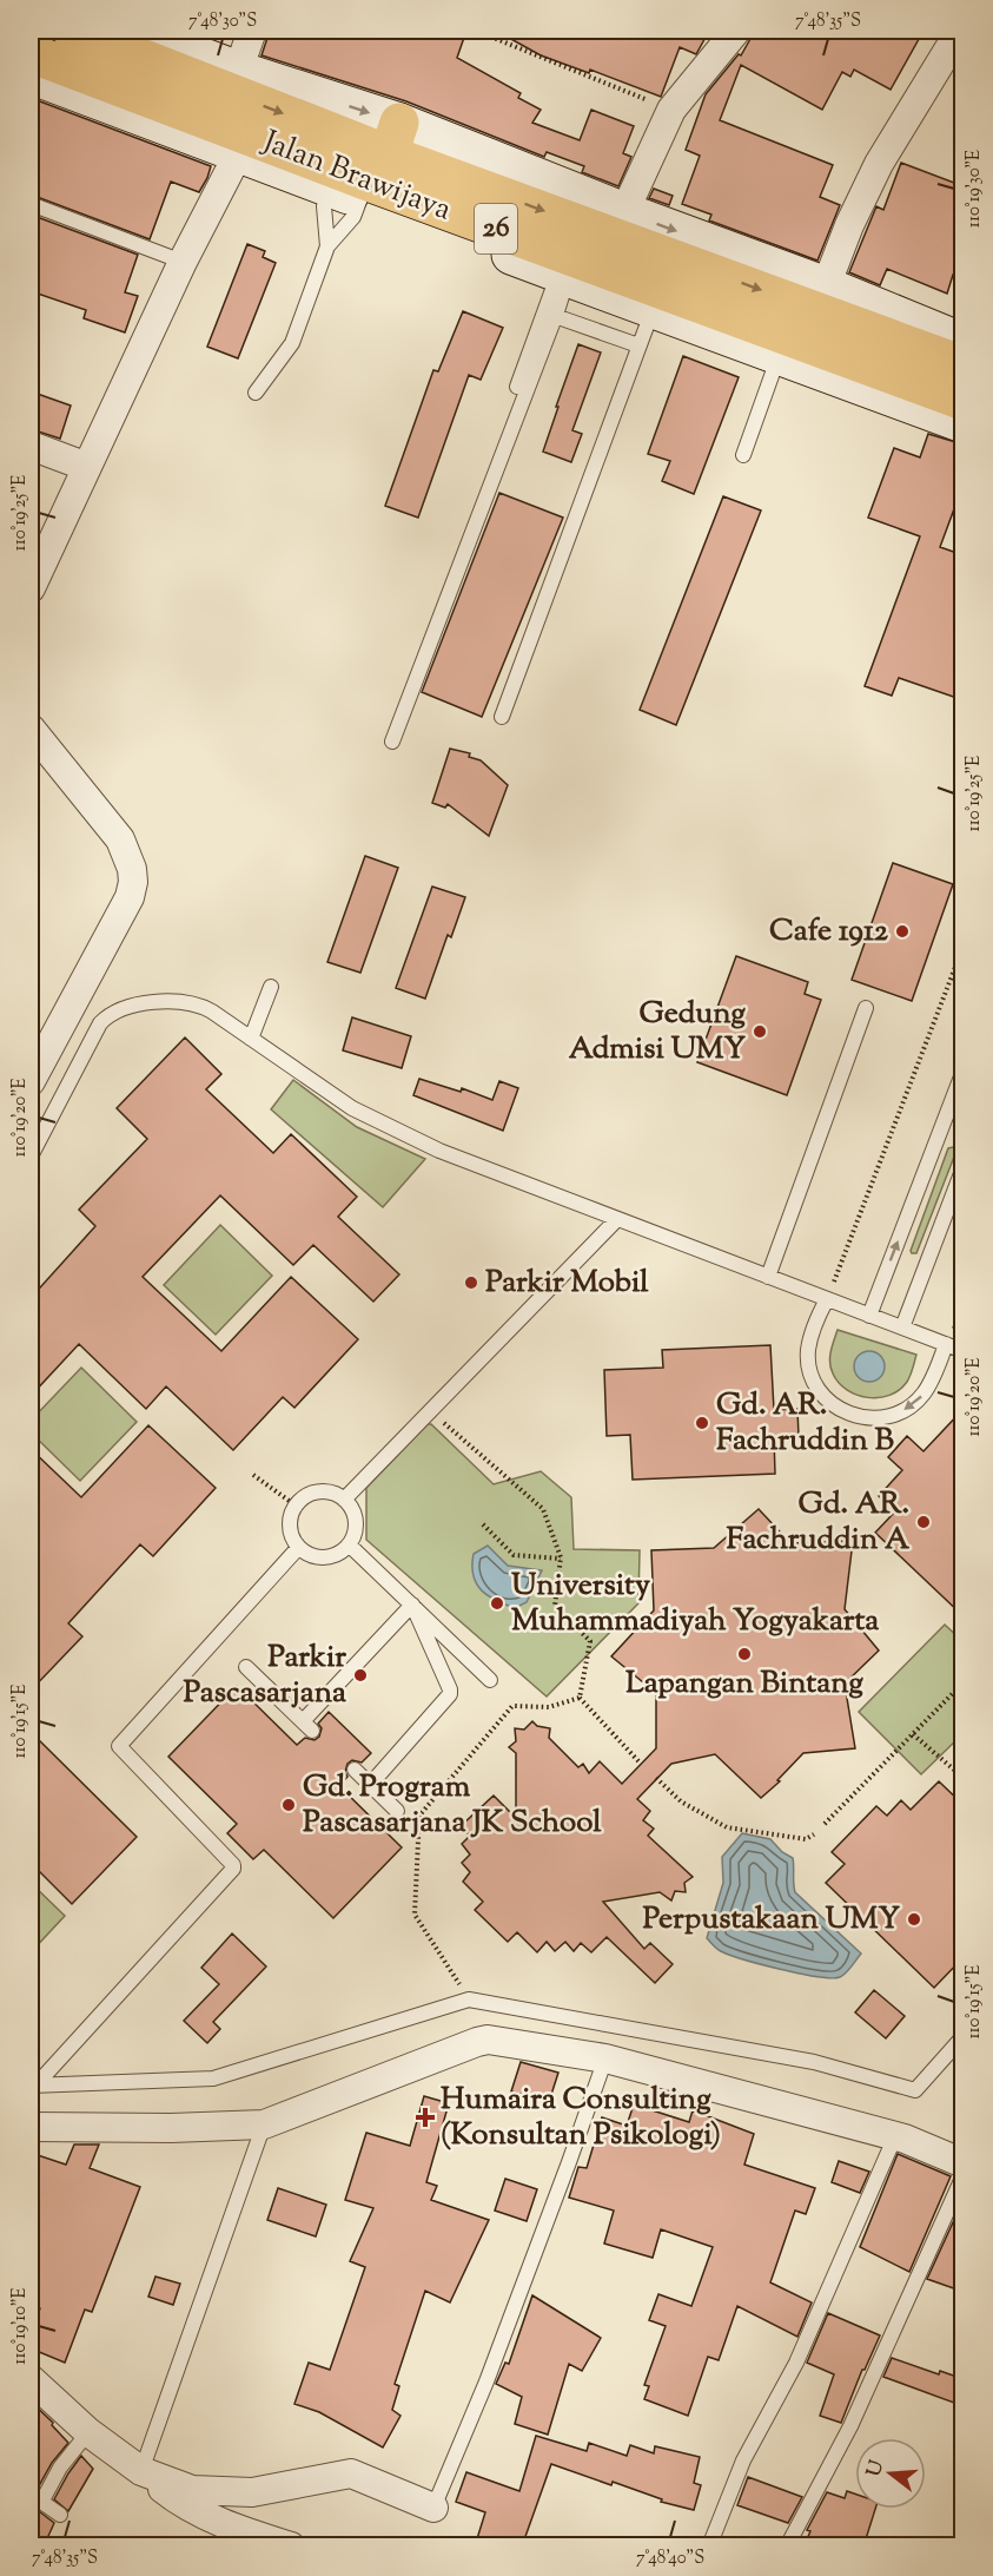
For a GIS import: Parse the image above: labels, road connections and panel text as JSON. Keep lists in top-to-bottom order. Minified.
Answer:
{"streets":{"highway":["Jalan Brawijaya","26"]},"places":{"other":["Cafe 1912","Gedung Admisi UMY","Parkir Mobil","Gd. AR. Fachruddin B","Gd. AR. Fachruddin A","University Muhammadiyah Yogyakarta","Lapangan Bintang","Parkir Pascasarjana","Gd. Program Pascasarjana JK School","Perpustakaan UMY"],"health":["Humaira Consulting (Konsultan Psikologi)"]},"north":"left","coordinates":["7°48'30\"S","7°48'35\"S","110°19'30\"E","110°19'25\"E","110°19'20\"E","110°19'15\"E","110°19'10\"E","7°48'40\"S"]}
